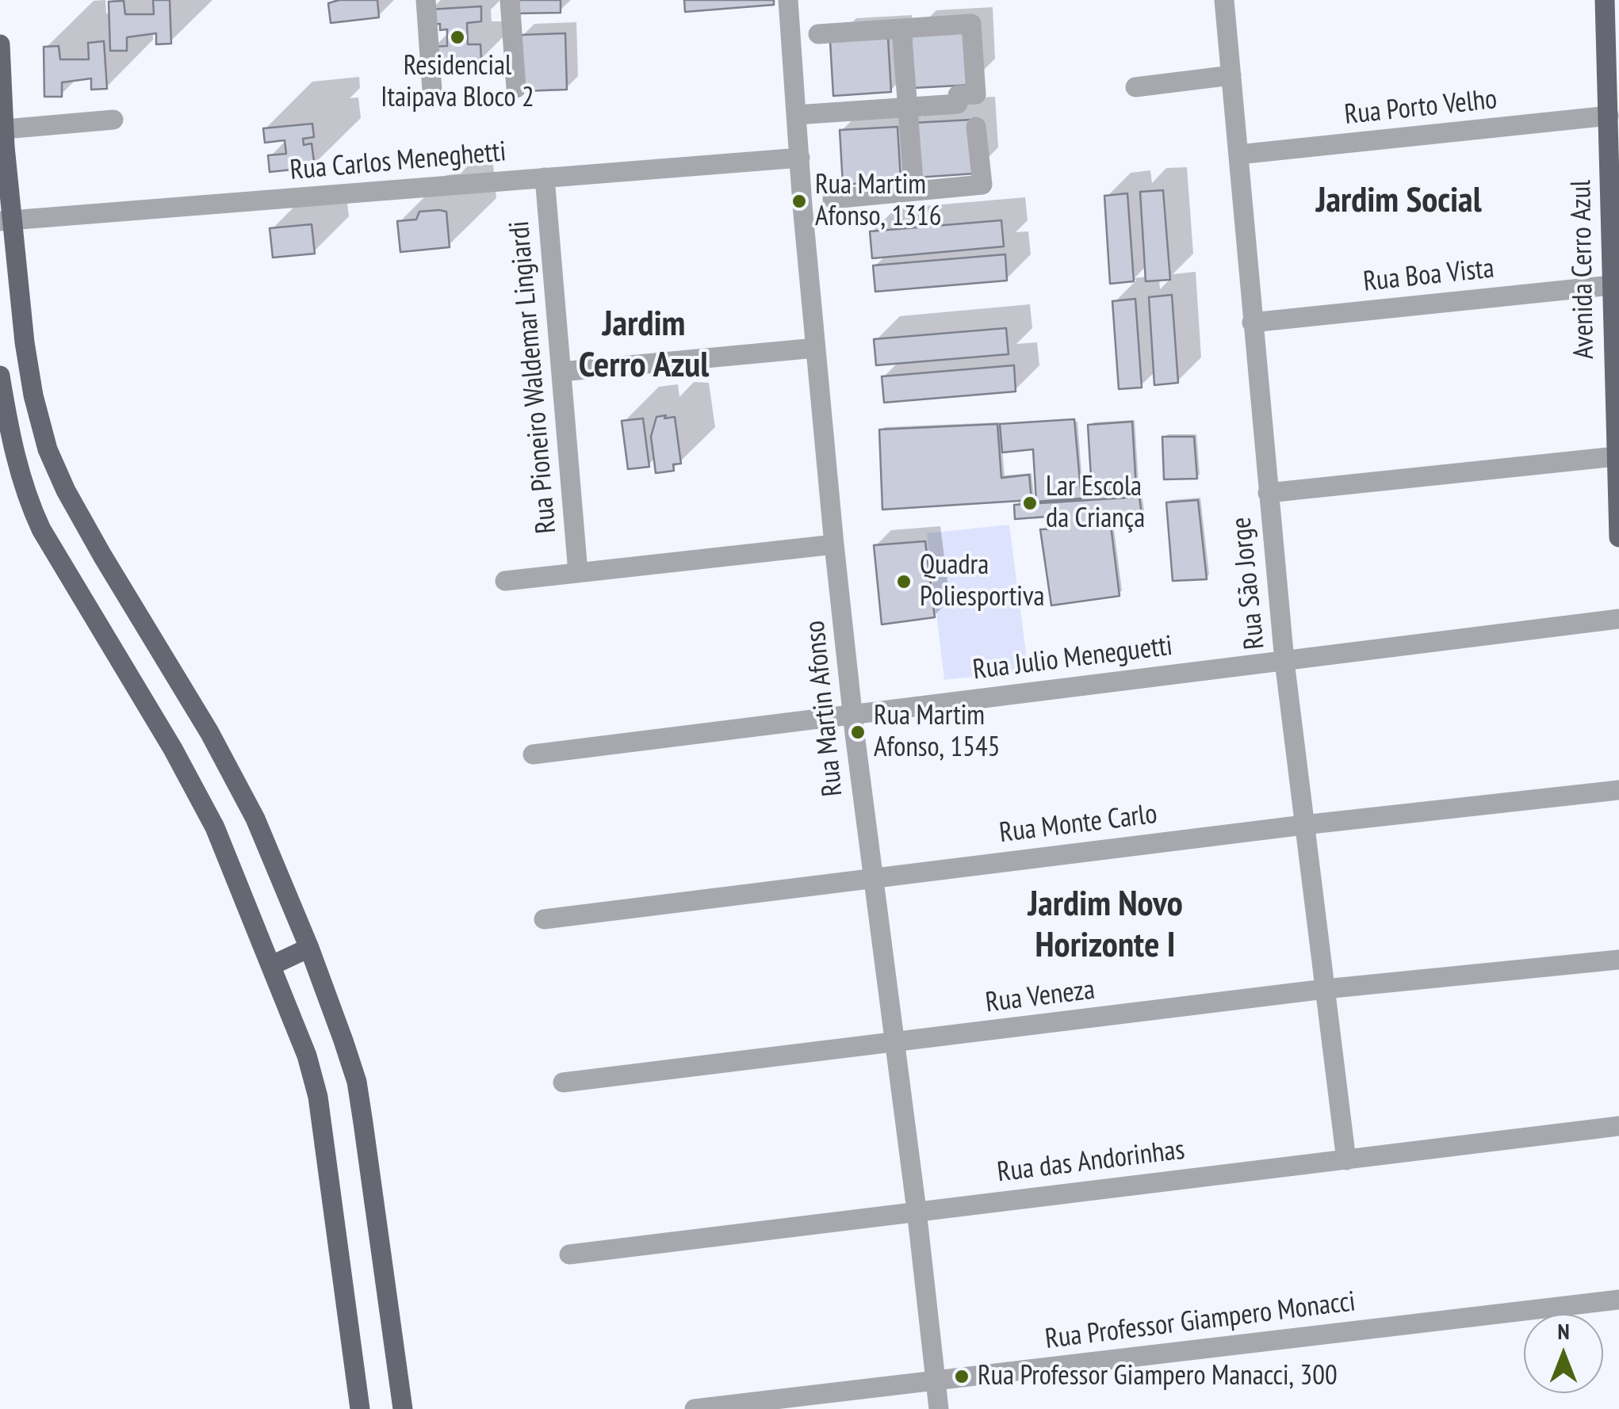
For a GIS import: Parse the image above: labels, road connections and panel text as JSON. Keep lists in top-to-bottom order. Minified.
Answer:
{"streets":{"main road":["Avenida Cerro Azul"],"street":["Rua Porto Velho","Rua Carlos Meneghetti","Rua Boa Vista","Rua Pioneiro Waldemar Lingiardi","Rua São Jorge","Rua Julio Meneguetti","Rua Martin Afonso","Rua Monte Carlo","Rua Veneza","Rua das Andorinhas","Rua Professor Giampero Monacci"]},"crossings":[["Rua Porto Velho","Avenida Cerro Azul"],["Rua Porto Velho","Rua São Jorge"],["Rua Carlos Meneghetti","Rua Pioneiro Waldemar Lingiardi"],["Rua Carlos Meneghetti","Rua Martin Afonso"],["Avenida Cerro Azul","Rua Boa Vista"],["Rua Boa Vista","Rua São Jorge"],["Rua São Jorge","Rua Julio Meneguetti"],["Rua São Jorge","Rua Monte Carlo"],["Rua São Jorge","Rua Veneza"],["Rua São Jorge","Rua das Andorinhas"],["Rua Julio Meneguetti","Rua Martin Afonso"],["Rua Martin Afonso","Rua Monte Carlo"],["Rua Martin Afonso","Rua Veneza"],["Rua Martin Afonso","Rua das Andorinhas"],["Rua Martin Afonso","Rua Professor Giampero Monacci"]],"districts":["Jardim Social","Jardim Cerro Azul","Jardim Novo Horizonte I"],"places":["Residencial Itaipava Bloco 2","Rua Martim Afonso, 1316","Lar Escola da Criança","Quadra Poliesportiva","Rua Martim Afonso, 1545","Rua Professor Giampero Manacci, 300"],"north":"top"}
